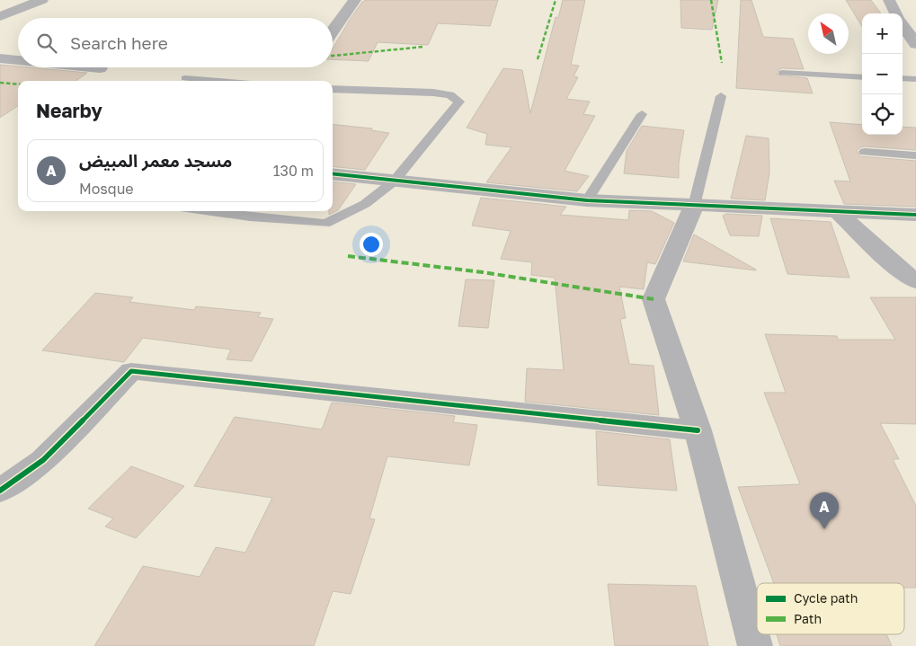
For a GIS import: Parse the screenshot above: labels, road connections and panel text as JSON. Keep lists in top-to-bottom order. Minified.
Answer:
{"legend":["Cycle path","Path"],"north":"top left","page":{"map_buttons":["+","−"],"search":"Search here","heading":"Nearby","list":[{"mark":"A","name":"مسجد معمر المبيض","note":"Mosque","value":"130 m"}],"pins":"A"}}
